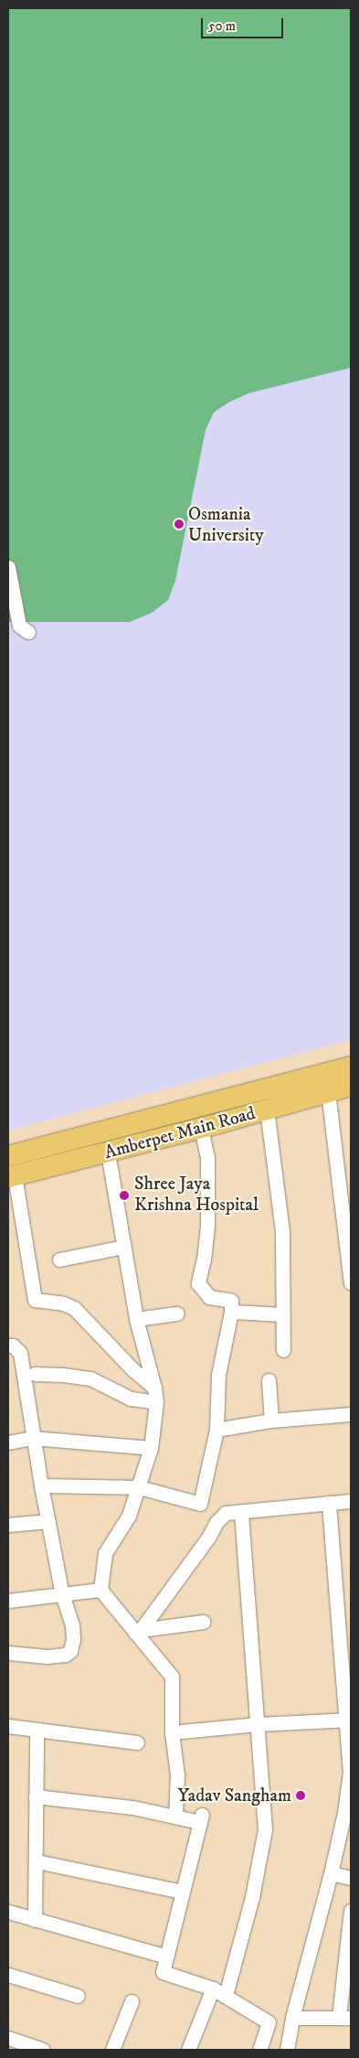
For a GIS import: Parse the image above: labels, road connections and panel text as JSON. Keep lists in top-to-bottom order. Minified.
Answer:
{"streets":{"highway":["Amberpet Main Road"]},"places":["Osmania University","Shree Jaya Krishna Hospital","Yadav Sangham"],"scale_bar":"50 m"}
